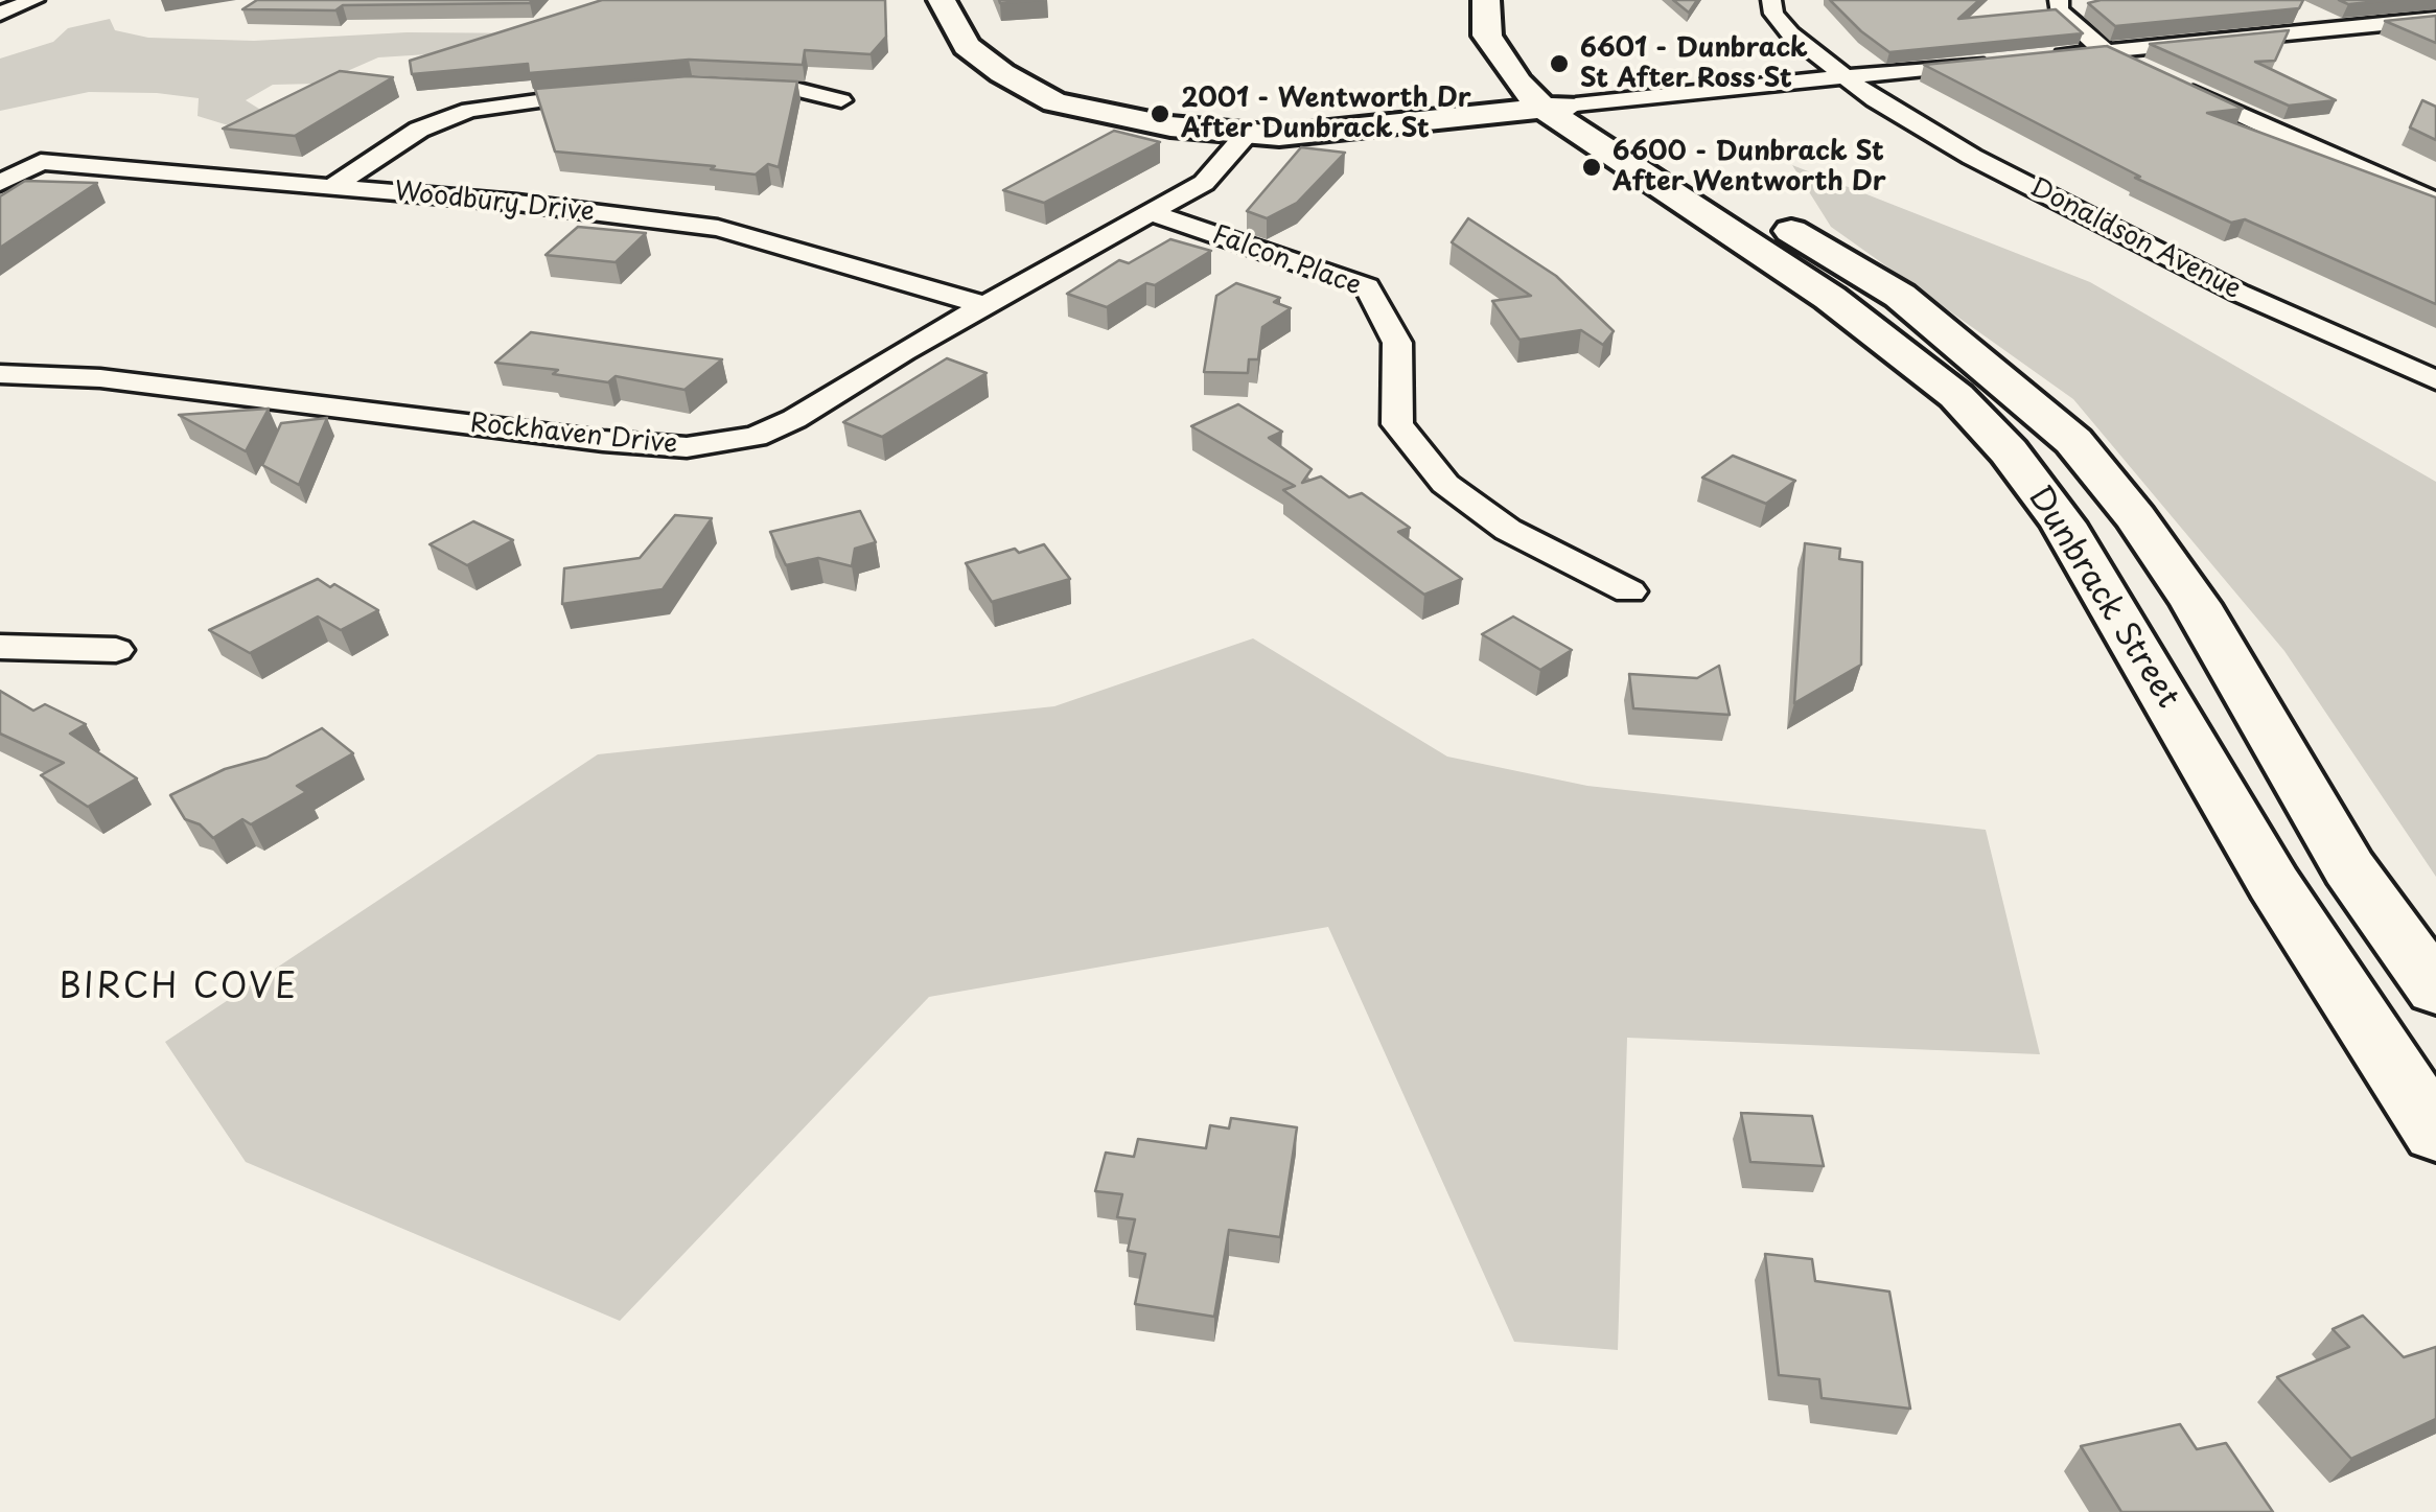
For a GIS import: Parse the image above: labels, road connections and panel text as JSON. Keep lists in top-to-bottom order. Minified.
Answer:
{"streets":{"main road":["Dunbrack Street"],"street":["Woodbury Drive","Donaldson Avenue","Falcon Place","Rockhaven Drive"]},"crossings":[["Woodbury Drive","Rockhaven Drive"],["Falcon Place","Rockhaven Drive"]],"districts":["BIRCH COVE"],"places":["6601 - Dunbrack St After Ross St","2001 - Wentworth Dr After Dunbrack St","6600 - Dunbrack St After Wentworth Dr"]}
